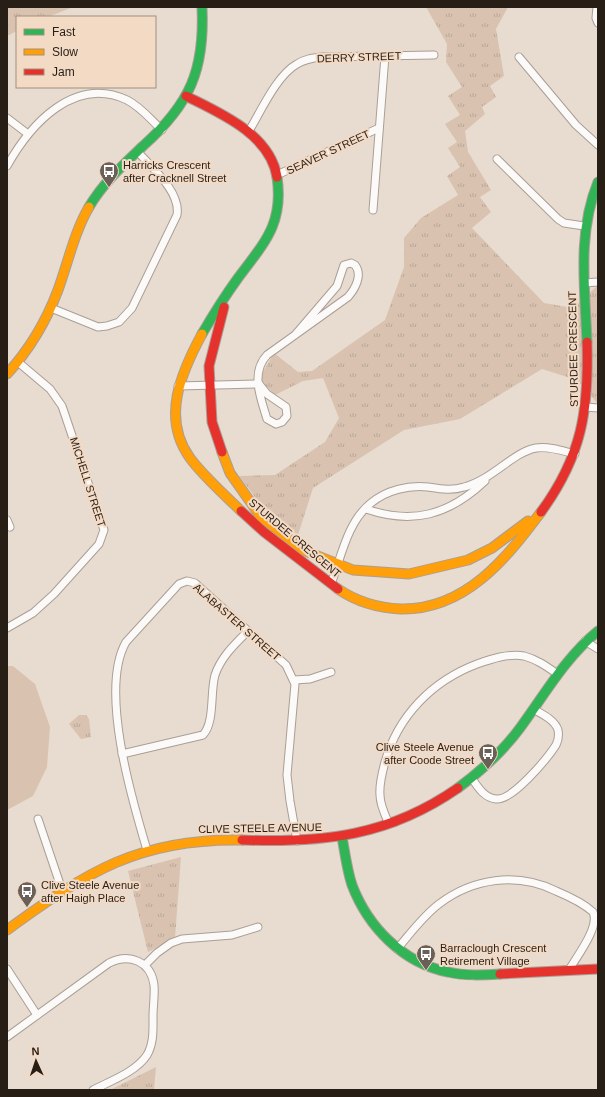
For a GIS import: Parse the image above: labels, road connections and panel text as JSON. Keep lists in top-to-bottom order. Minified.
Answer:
{"streets":{"street":["DERRY STREET","SEAVER STREET","STURDEE CRESCENT","MICHELL STREET","ALABASTER STREET","CLIVE STEELE AVENUE"]},"crossings":[["DERRY STREET","SEAVER STREET"],["DERRY STREET","STURDEE CRESCENT"],["SEAVER STREET","STURDEE CRESCENT"],["ALABASTER STREET","CLIVE STEELE AVENUE"]],"places":{"bus stop":["Harricks Crescent after Cracknell Street","Clive Steele Avenue after Coode Street","Clive Steele Avenue after Haigh Place","Barraclough Crescent Retirement Village"]},"legend":["Fast","Slow","Jam"],"north":"top"}
